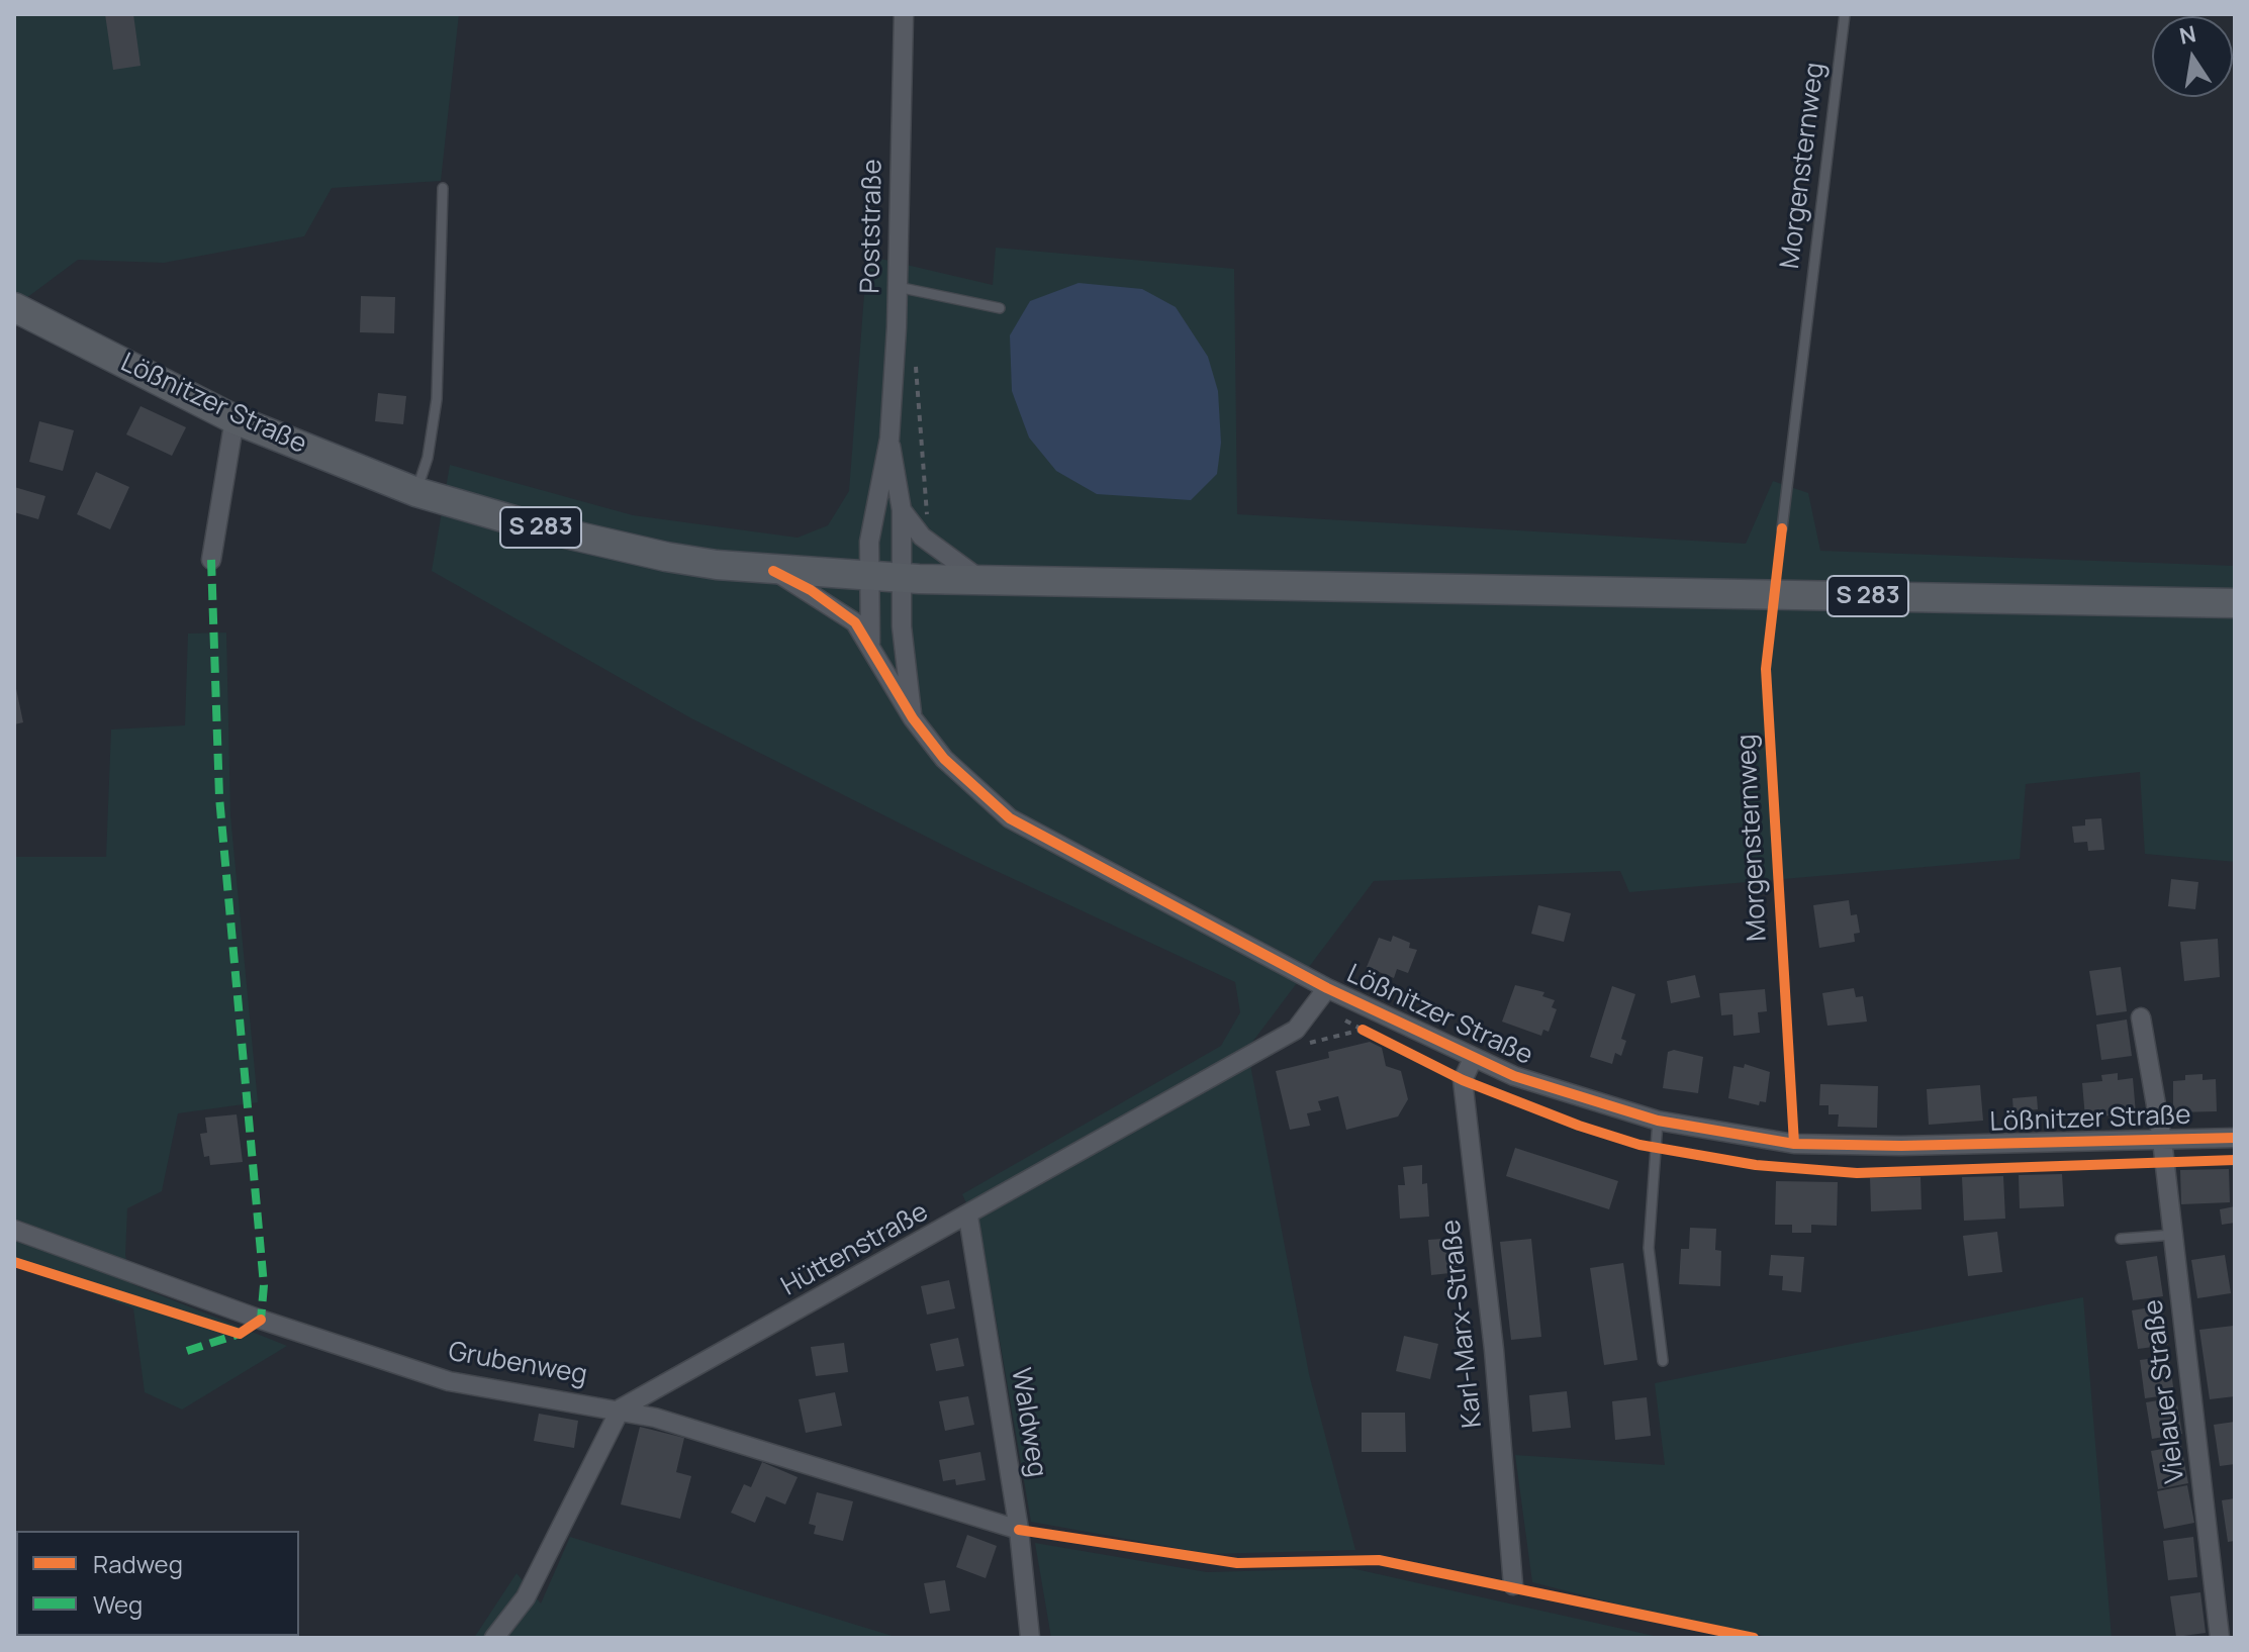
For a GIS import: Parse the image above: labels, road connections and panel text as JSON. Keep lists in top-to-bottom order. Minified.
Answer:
{"streets":{"main road":["Lößnitzer Straße","S 283"],"street":["Poststraße","Hüttenstraße","Karl-Marx-Straße","Grubenweg","Vielauer Straße","Waldweg"],"lane":["Morgensternweg"]},"crossings":[["Poststraße","Lößnitzer Straße"],["Poststraße","S 283"],["Lößnitzer Straße","S 283"],["Lößnitzer Straße","Hüttenstraße"],["Lößnitzer Straße","Karl-Marx-Straße"],["Lößnitzer Straße","Vielauer Straße"],["Hüttenstraße","Grubenweg"],["Hüttenstraße","Waldweg"],["Grubenweg","Waldweg"]],"legend":["Radweg","Weg"],"north":"top"}
